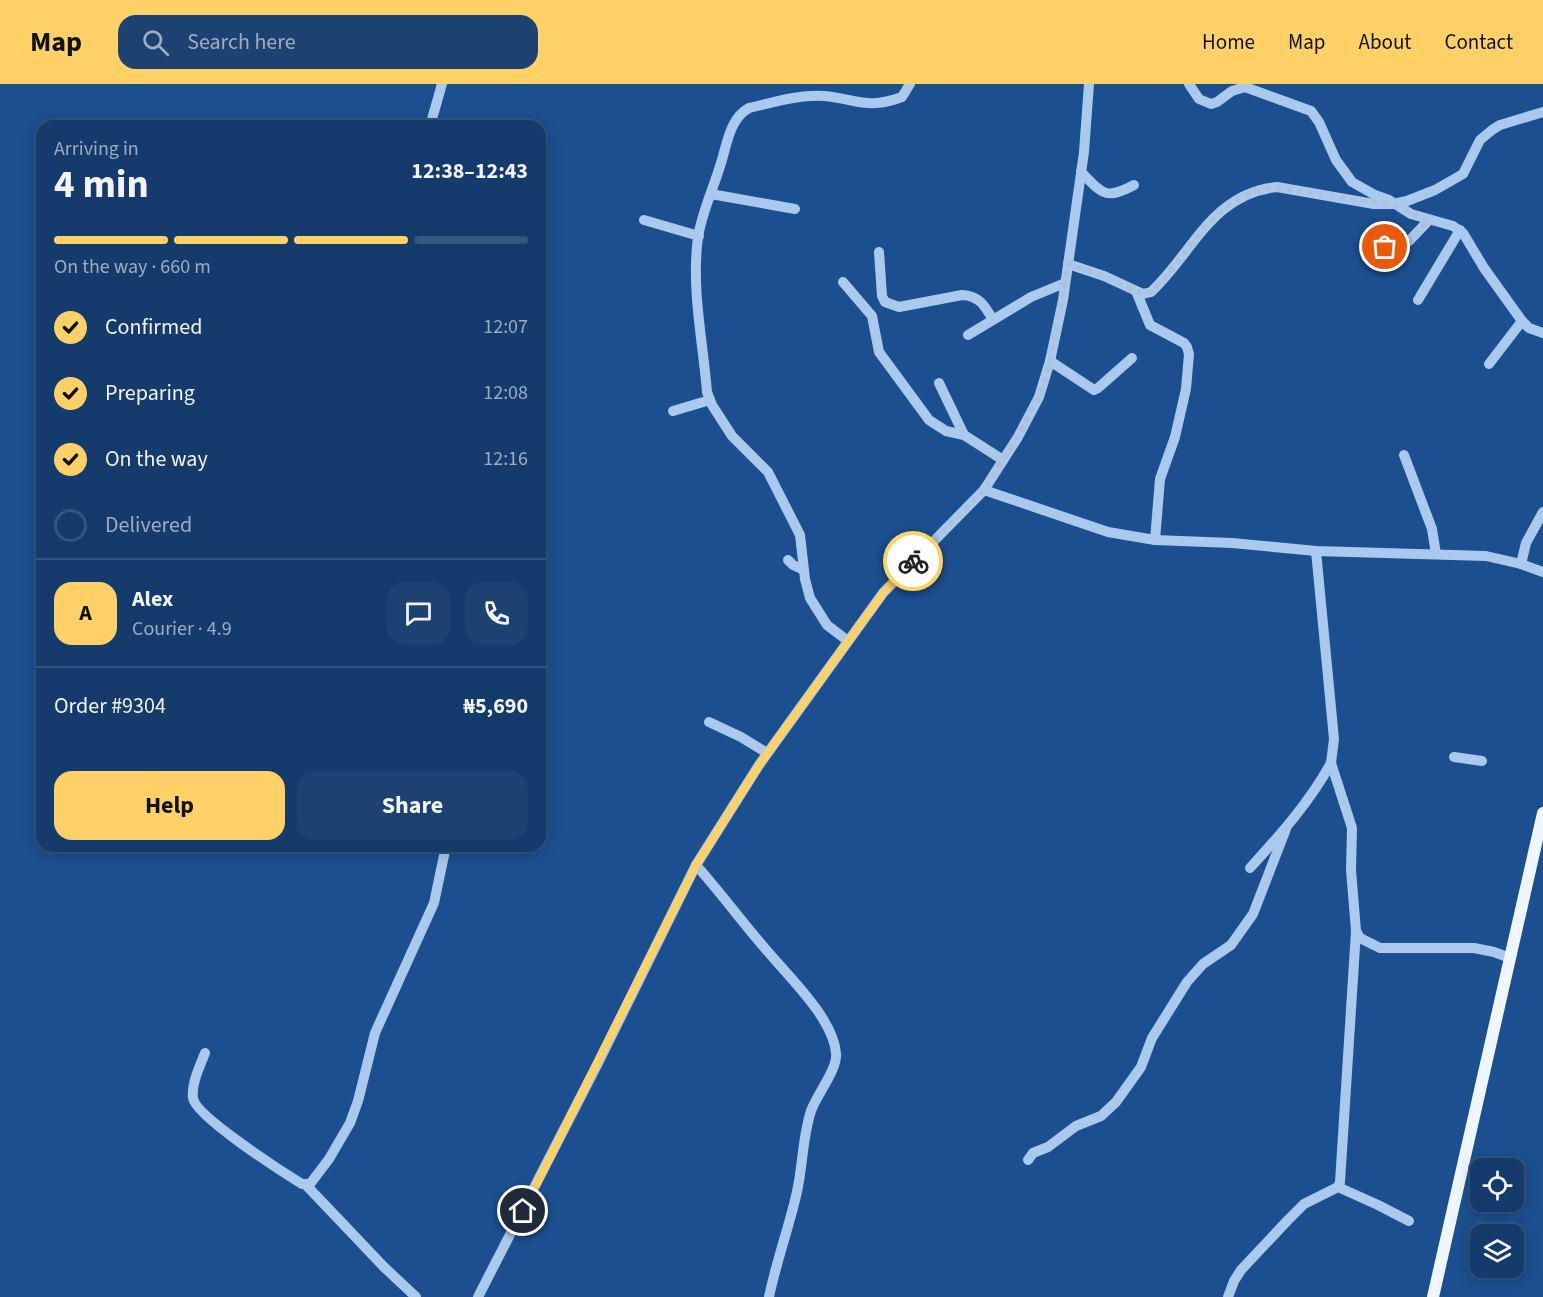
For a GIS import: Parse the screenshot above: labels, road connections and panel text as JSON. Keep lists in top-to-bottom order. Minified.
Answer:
{"page":{"header":"Map","search":"Search here","nav":["Home","Map","About","Contact"],"heading":["4 min","Arriving in","12:38–12:43"],"panel":["Alex","Courier · 4.9","Order #9304","₦5,690"],"bar":"On the way · 660 m","list":[["Confirmed","12:07"],["Preparing","12:08"],["On the way","12:16"],"Delivered"],"round":"A","buttons":["Help","Share"]}}
